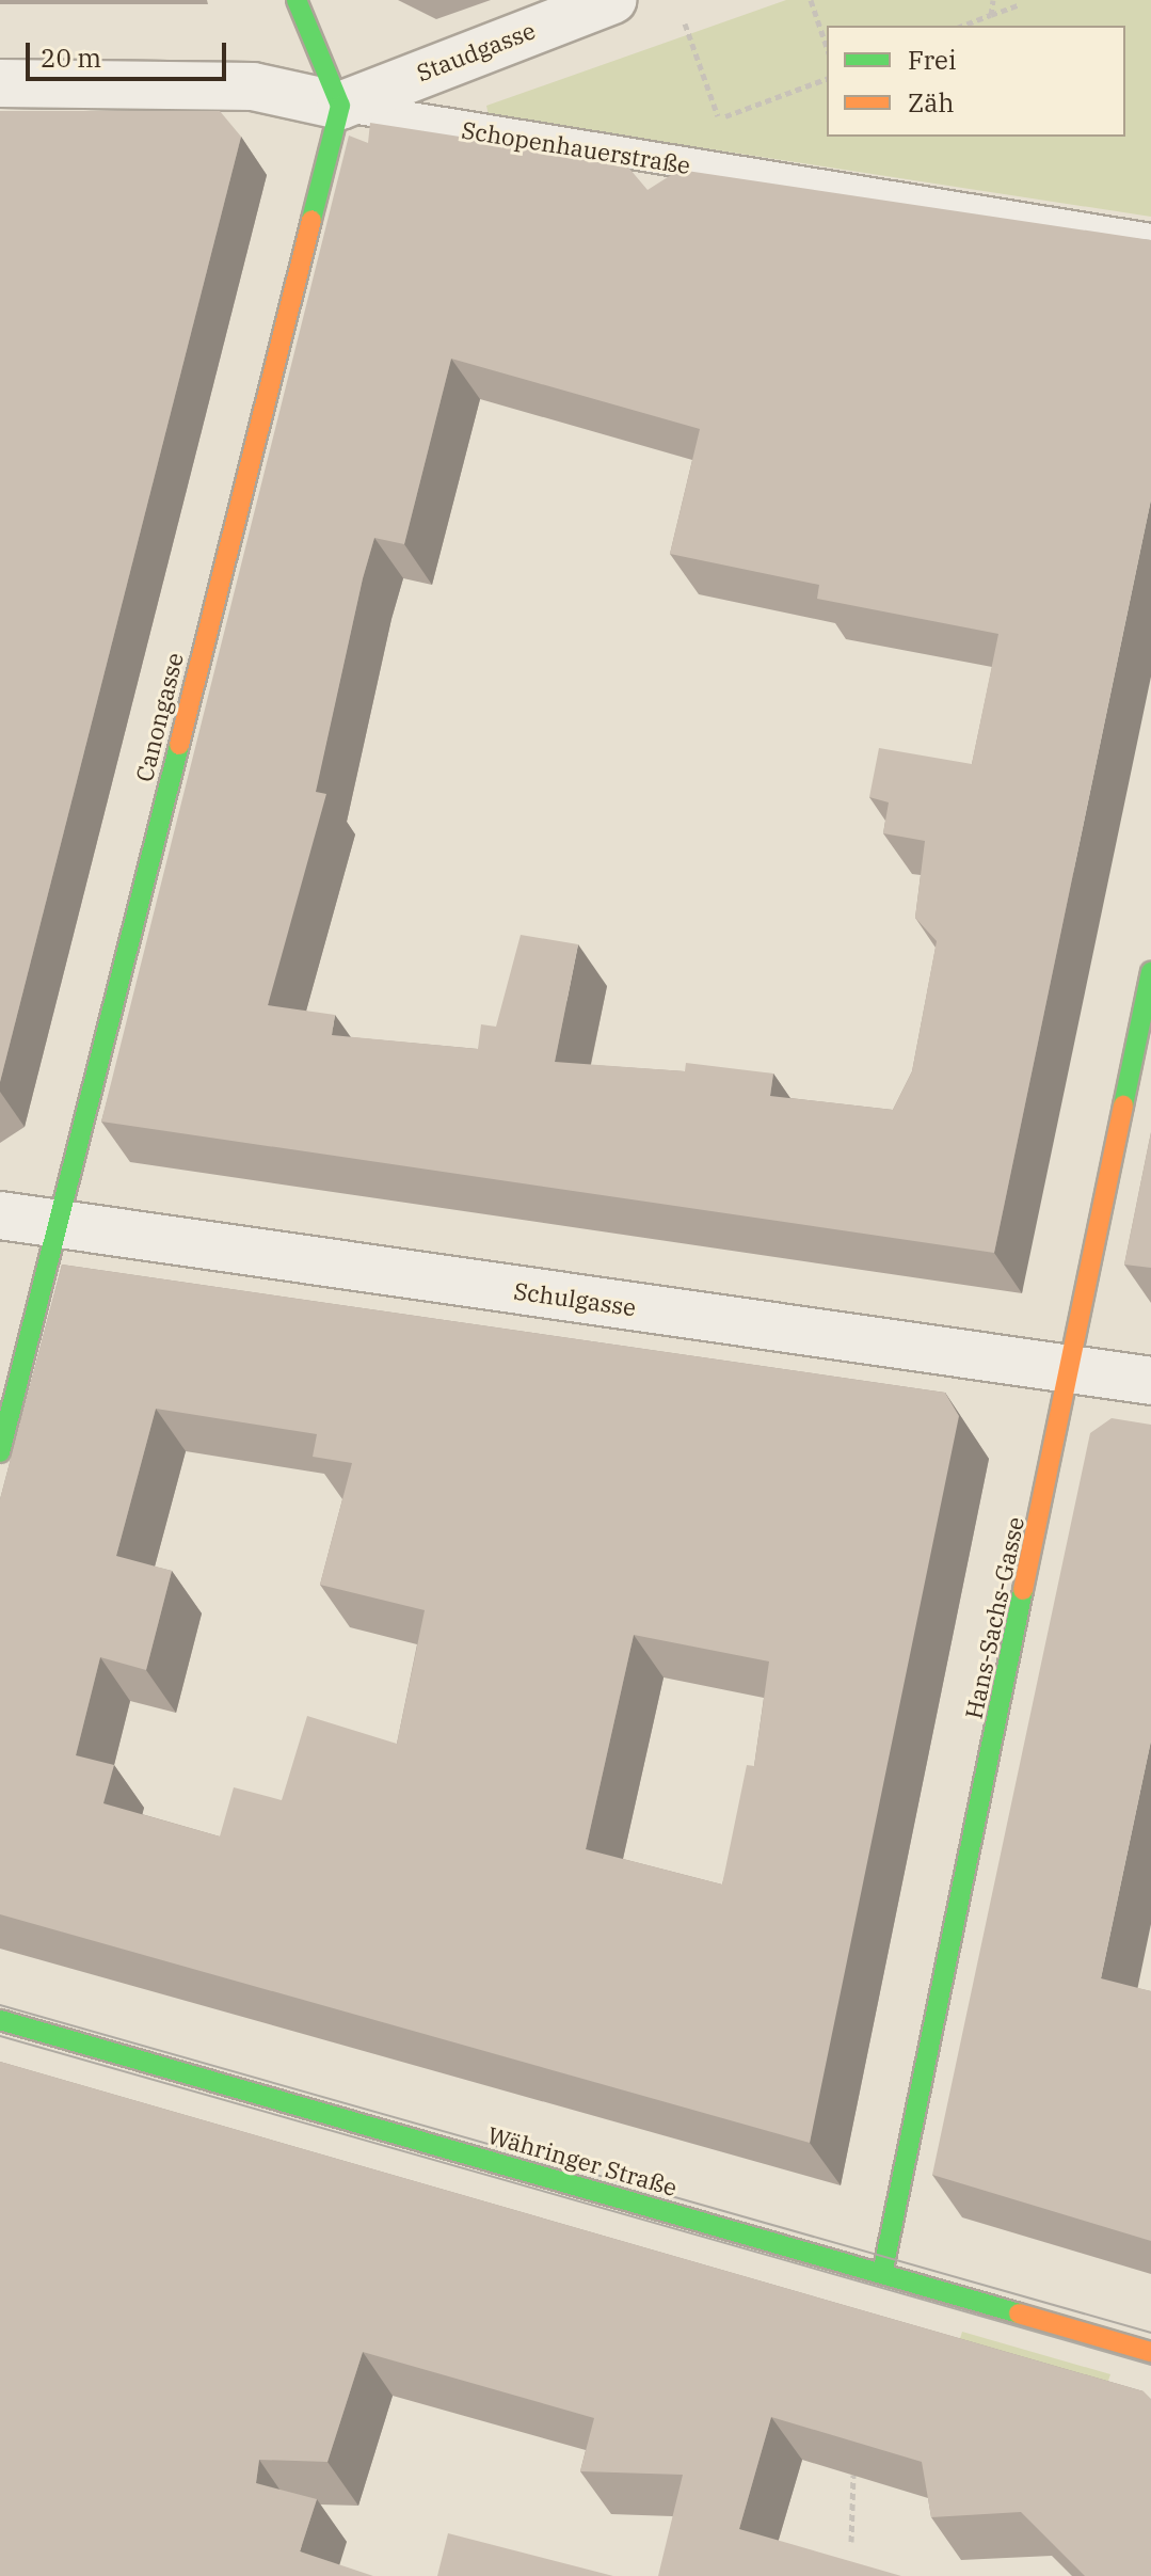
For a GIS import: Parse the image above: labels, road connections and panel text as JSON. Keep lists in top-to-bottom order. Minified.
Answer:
{"streets":{"street":["Staudgasse","Schopenhauerstraße","Canongasse","Schulgasse","Hans-Sachs-Gasse","Währinger Straße"]},"crossings":[["Staudgasse","Schopenhauerstraße"],["Staudgasse","Canongasse"],["Schopenhauerstraße","Canongasse"],["Canongasse","Schulgasse"],["Schulgasse","Hans-Sachs-Gasse"],["Hans-Sachs-Gasse","Währinger Straße"]],"legend":["Frei","Zäh"],"scale_bar":"20 m"}
